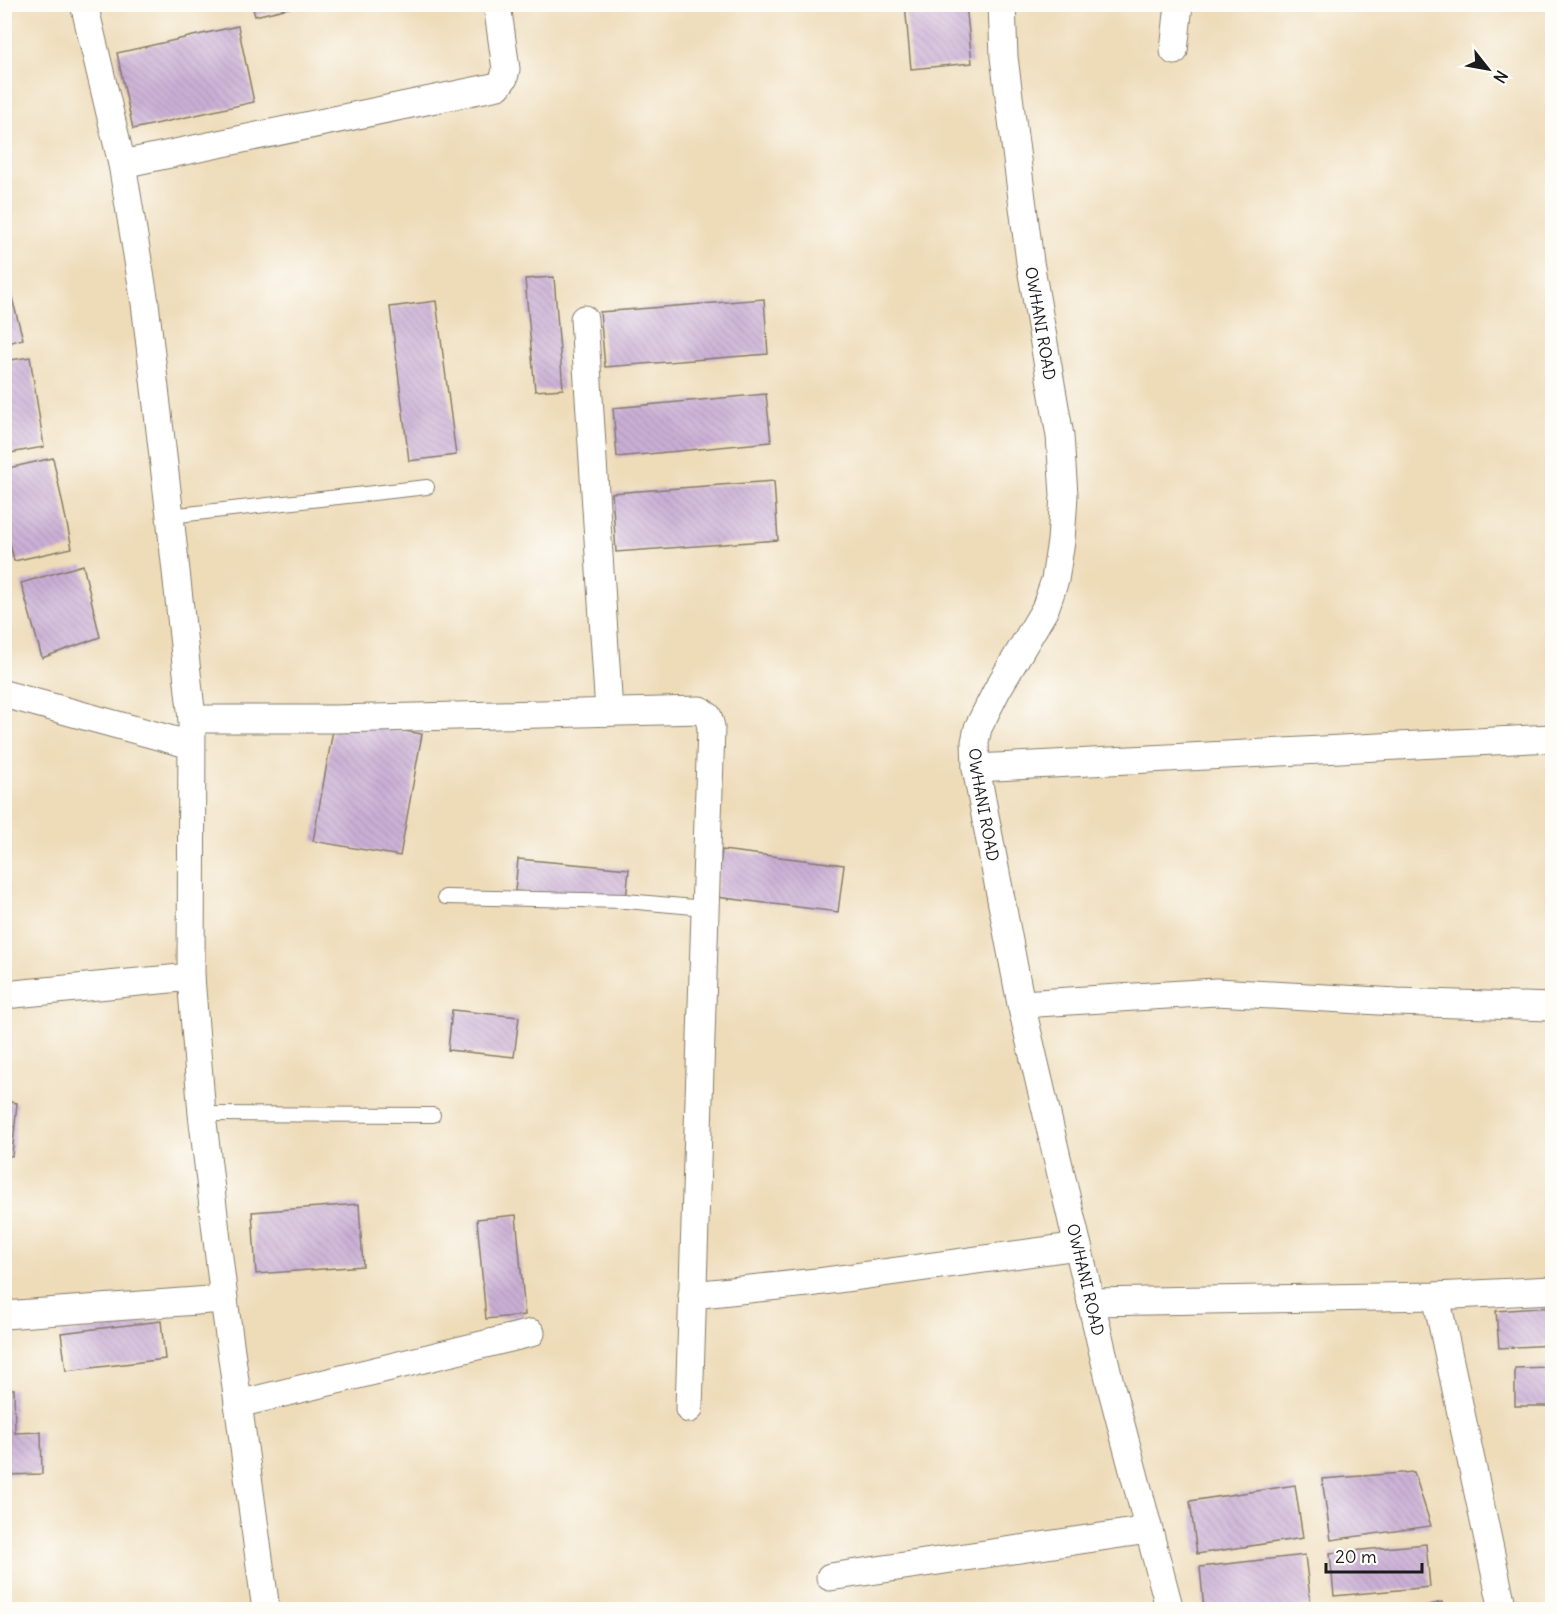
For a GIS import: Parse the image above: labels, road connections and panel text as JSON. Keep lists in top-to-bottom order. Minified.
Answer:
{"streets":{"street":["OWHANI ROAD"]},"scale_bar":"20 m","north":"bottom right"}
